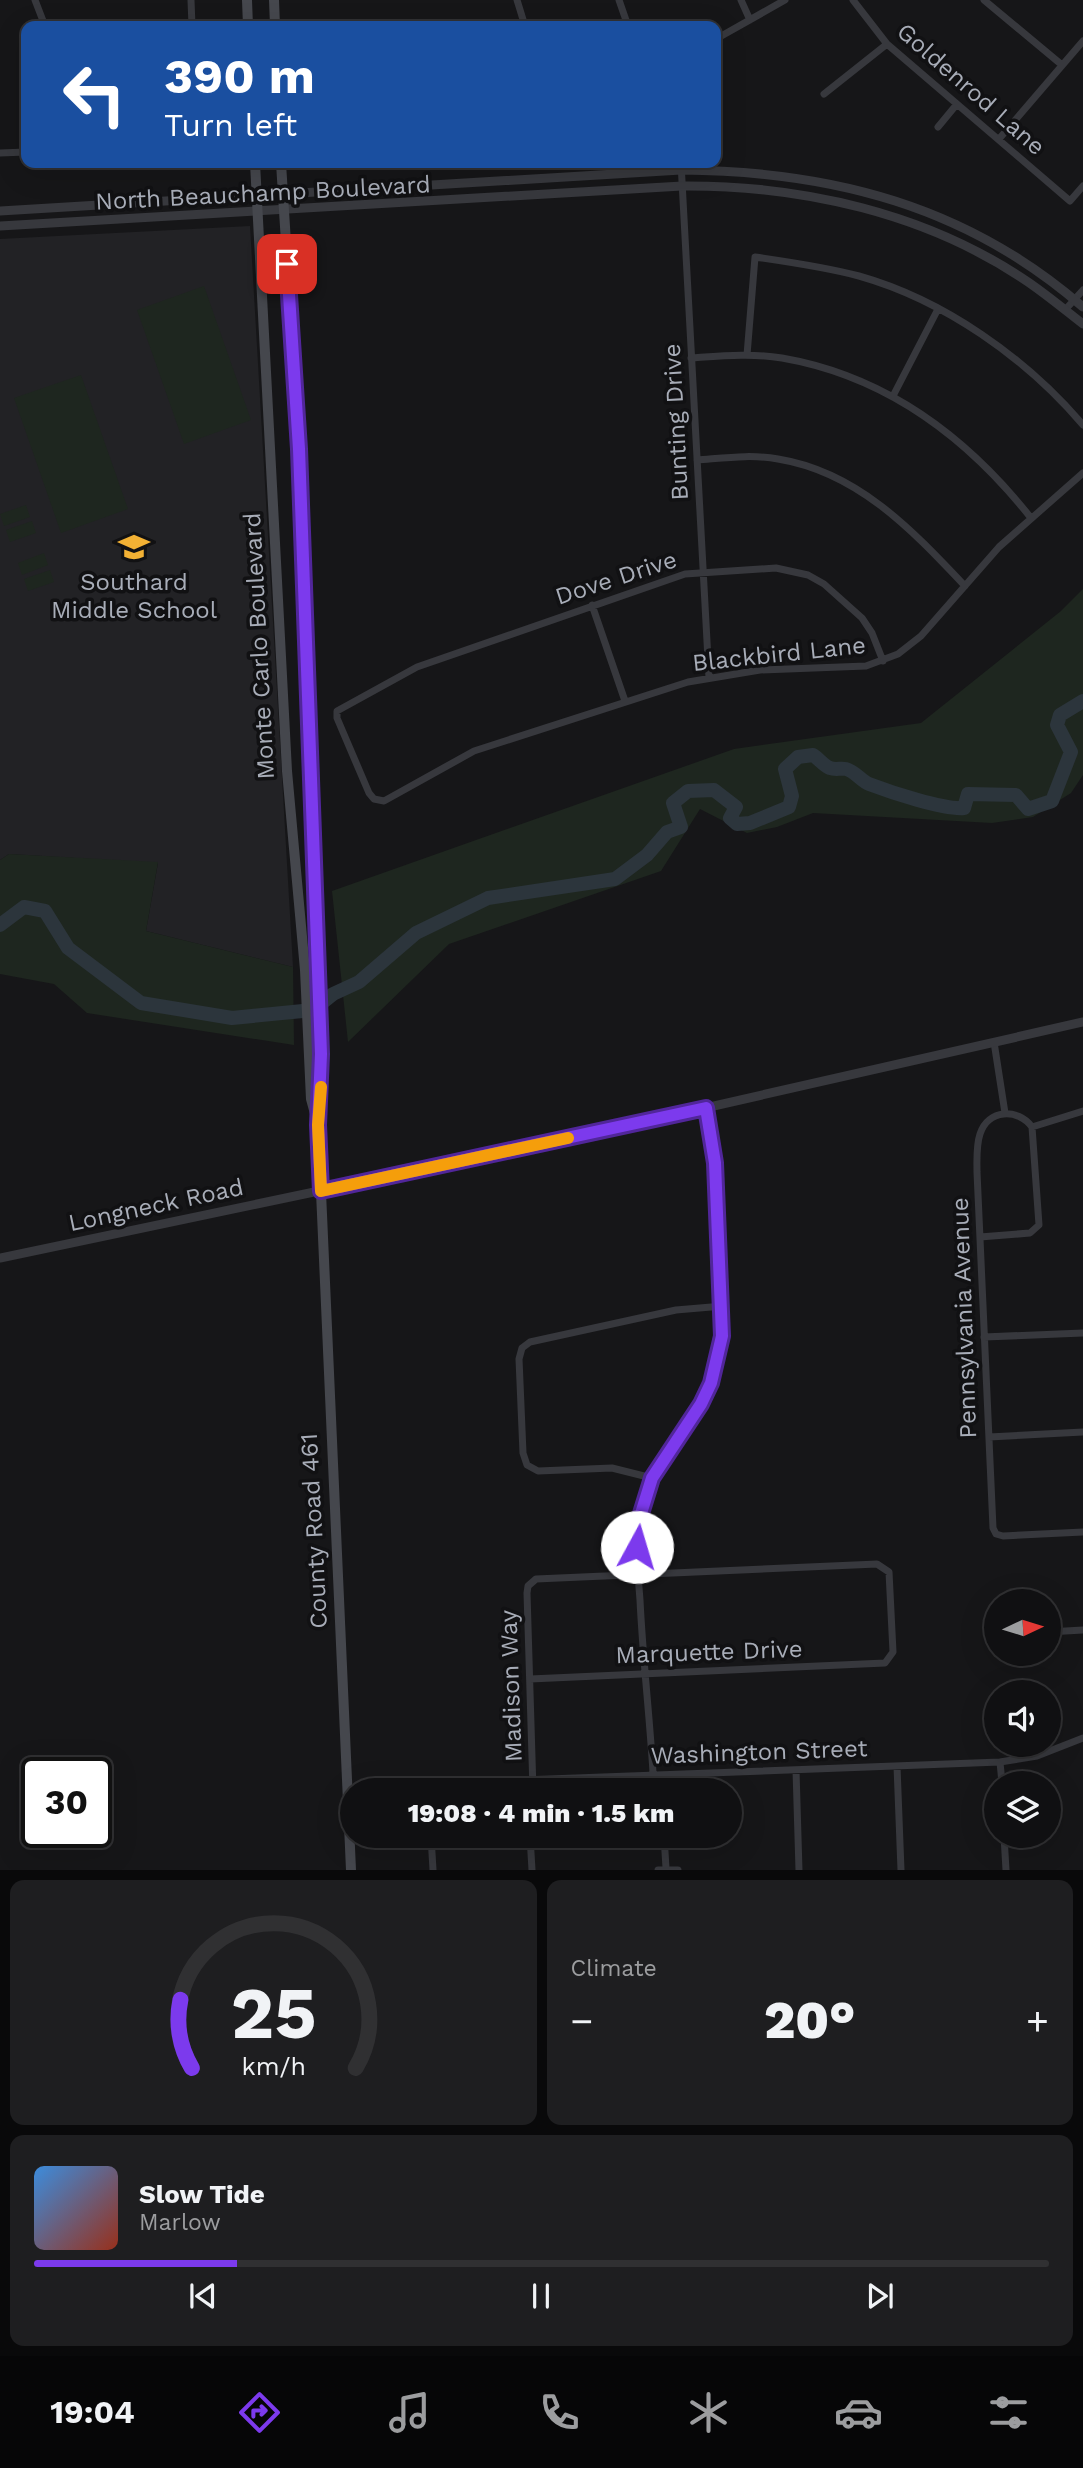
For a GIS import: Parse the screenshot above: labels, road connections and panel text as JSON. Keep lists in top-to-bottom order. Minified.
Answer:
{"streets":{"main road":["Monte Carlo Boulevard","County Road 461"],"street":["Goldenrod Lane","North Beauchamp Boulevard","Bunting Drive","Dove Drive","Blackbird Lane","Longneck Road","Pennsylvania Avenue","Marquette Drive","Madison Way","Washington Street"]},"crossings":[["North Beauchamp Boulevard","Bunting Drive"],["North Beauchamp Boulevard","Monte Carlo Boulevard"],["Bunting Drive","Dove Drive"],["Bunting Drive","Blackbird Lane"],["Dove Drive","Blackbird Lane"],["Monte Carlo Boulevard","Longneck Road"],["Monte Carlo Boulevard","County Road 461"],["Longneck Road","County Road 461"],["Marquette Drive","Madison Way"]],"places":{"school or university":["Southard Middle School"]},"north":"right","page":{"turn":["390 m","Turn left"],"limit":"30","trip":"19:08 · 4 min · 1.5 km","tile":"Climate","heat":["−","20°","+"],"song":["Slow Tide","Marlow"],"tabs":"19:04","gauge":["25","km/h"]}}
